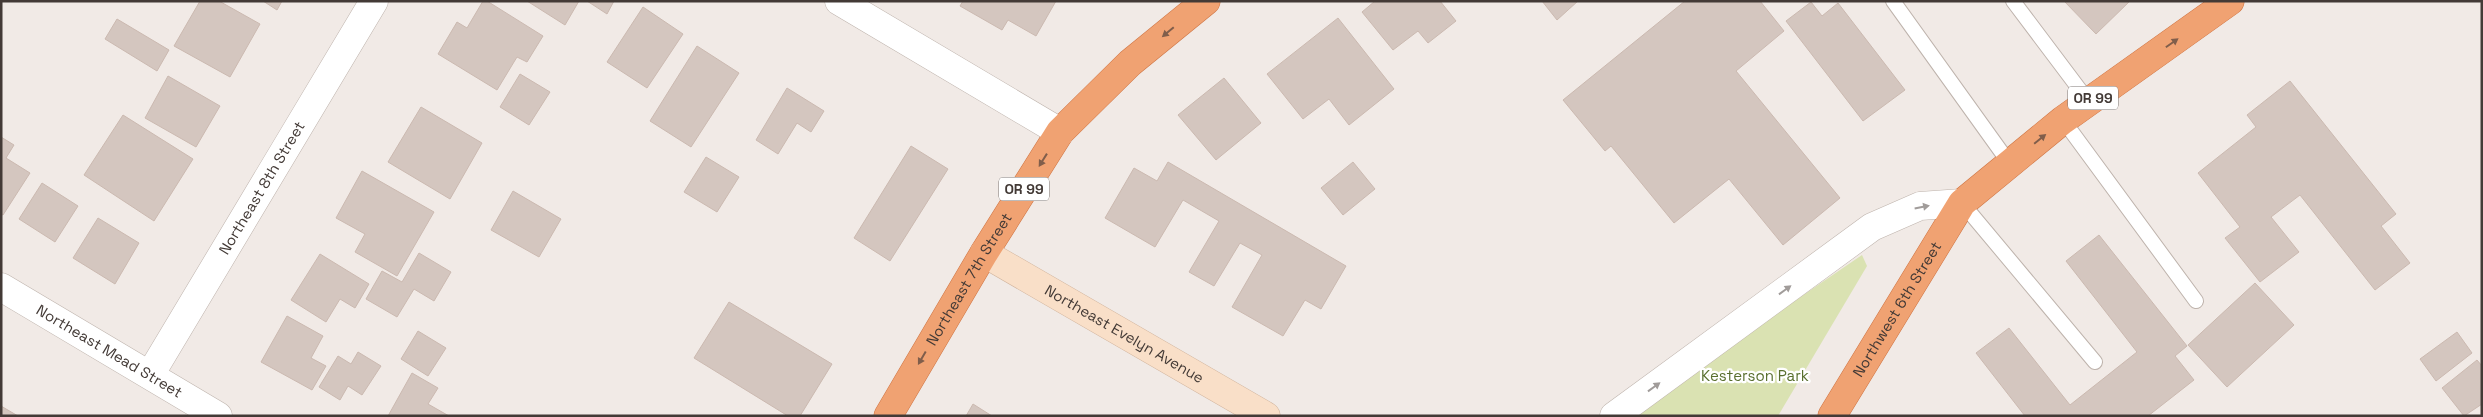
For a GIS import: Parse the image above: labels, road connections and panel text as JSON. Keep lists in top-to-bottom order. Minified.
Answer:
{"streets":{"highway":["OR 99","Northeast 7th Street","Northwest 6th Street"],"street":["Northeast 8th Street","Northeast Evelyn Avenue","Northeast Mead Street"]},"crossings":[["OR 99","Northwest 6th Street"],["Northeast 8th Street","Northeast Mead Street"],["Northeast 7th Street","Northeast Evelyn Avenue"]],"one_way":["Northeast 7th Street"],"parks":["Kesterson Park"]}
